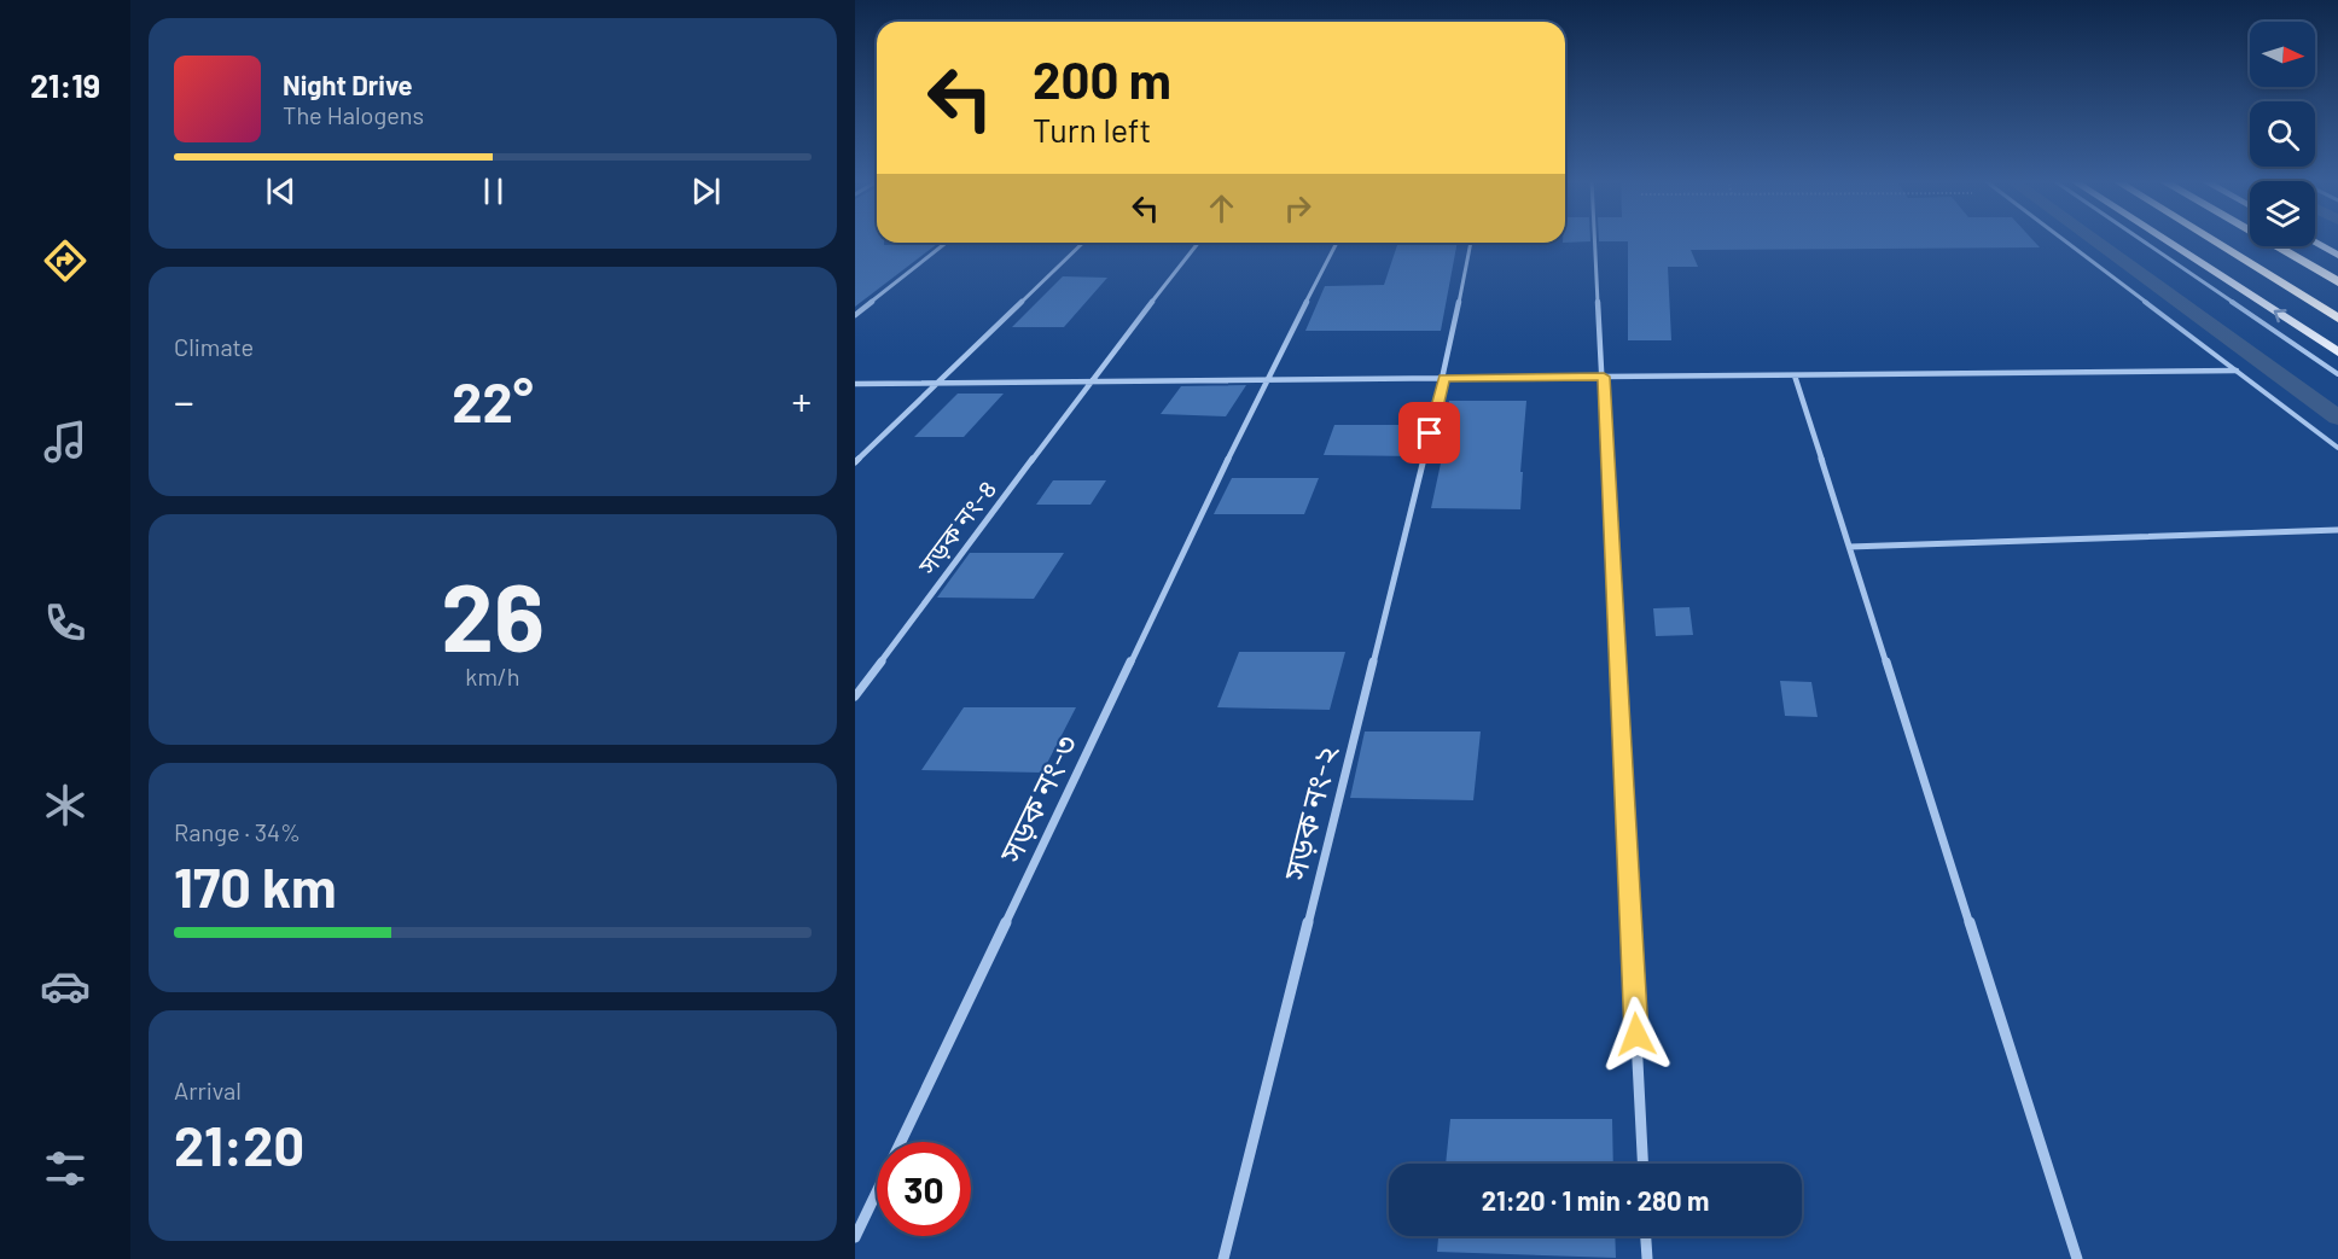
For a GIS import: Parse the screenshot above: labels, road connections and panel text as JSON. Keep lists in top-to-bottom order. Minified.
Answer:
{"streets":{"street":["সড়ক নং-৪","সড়ক নং-৩","সড়ক নং-২"]},"north":"right","page":{"tabs":"21:19","turn":["200 m","Turn left"],"song":["Night Drive","The Halogens"],"tile":["Climate",["26","km/h"],["Range · 34%","170 km"],["Arrival","21:20"]],"heat":["−","22°","+"],"limit":"30","trip":"21:20 · 1 min · 280 m"}}
